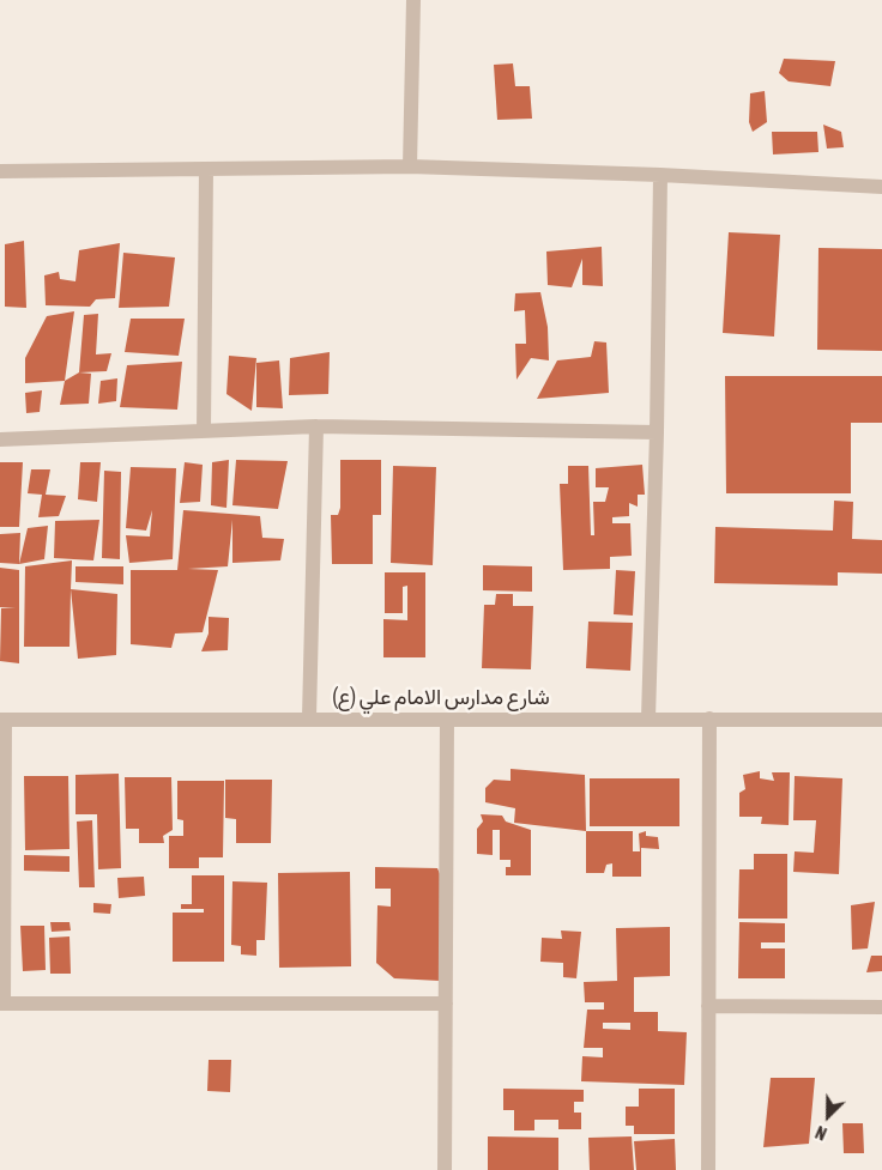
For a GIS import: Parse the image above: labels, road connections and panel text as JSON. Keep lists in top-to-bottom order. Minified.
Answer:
{"streets":{"street":["شارع مدارس الامام علي (ع)"]},"north":"bottom left"}
